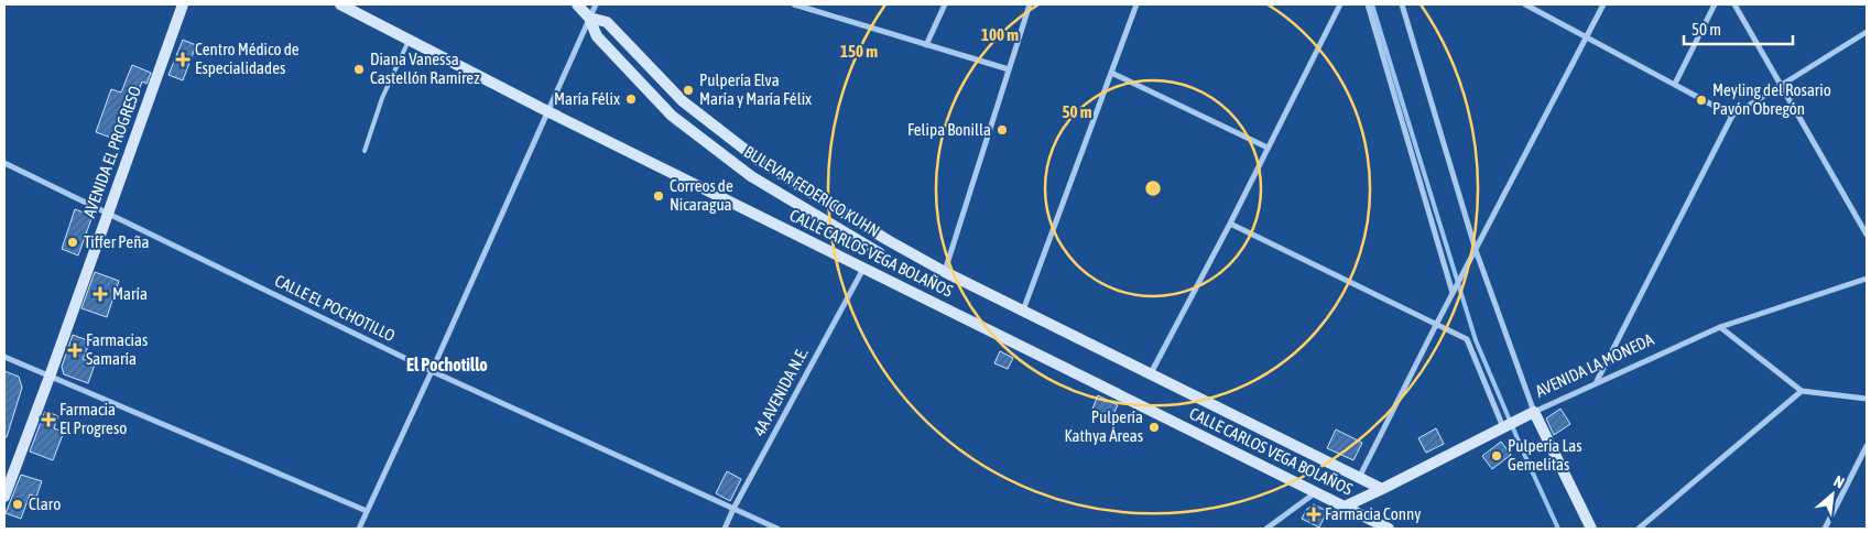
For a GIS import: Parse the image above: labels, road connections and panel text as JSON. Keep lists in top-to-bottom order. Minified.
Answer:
{"streets":{"street":["AVENIDA EL PROGRESO","BULEVAR FEDERICO KUHN","CALLE CARLOS VEGA BOLAÑOS","CALLE EL POCHOTILLO","AVENIDA LA MONEDA","4A AVENIDA N.E."]},"crossings":[["AVENIDA EL PROGRESO","CALLE EL POCHOTILLO"],["BULEVAR FEDERICO KUHN","CALLE CARLOS VEGA BOLAÑOS"],["CALLE CARLOS VEGA BOLAÑOS","AVENIDA LA MONEDA"],["CALLE CARLOS VEGA BOLAÑOS","4A AVENIDA N.E."],["CALLE EL POCHOTILLO","4A AVENIDA N.E."]],"districts":["El Pochotillo"],"places":{"health":["Centro Médico de Especialidades","María","Farmacias Samaría","Farmacia El Progreso","Farmacia Conny"],"other":["Diana Vanessa Castellón Ramírez","Pulpería Elva María y María Félix","María Félix","Meyling del Rosario Pavón Obregón","Felipa Bonilla","Correos de Nicaragua","Tiffer Peña","Pulpería Kathya Áreas","Pulpería Las Gemelitas","Claro"]},"scale_bar":"50 m","north":"top right","rings":["100 m","150 m","50 m"]}
